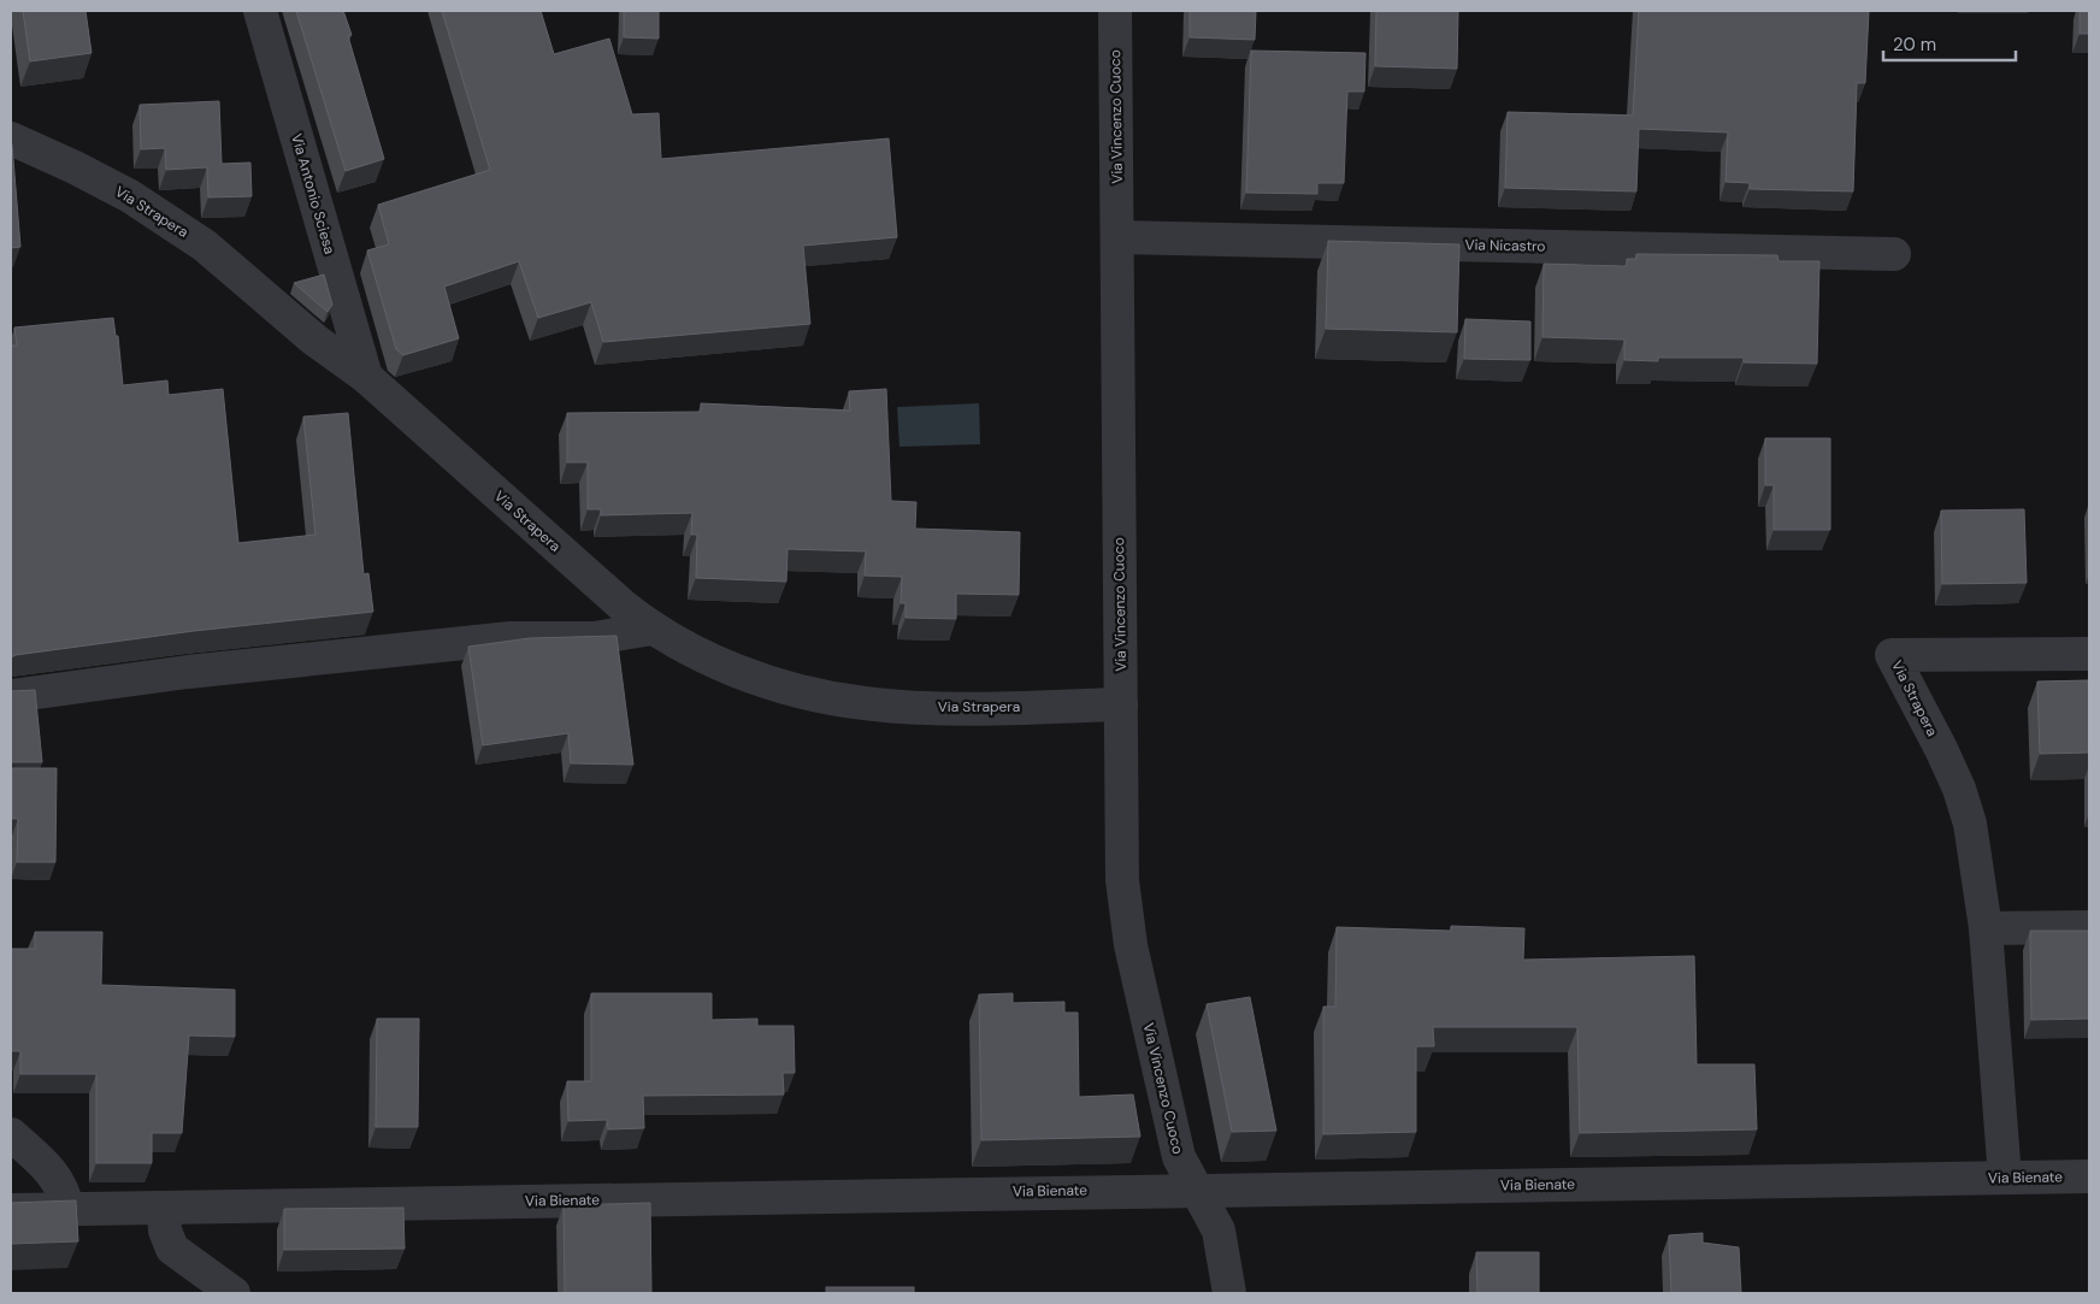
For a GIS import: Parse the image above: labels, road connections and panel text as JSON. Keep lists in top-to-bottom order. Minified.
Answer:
{"streets":{"street":["Via Vincenzo Cuoco","Via Antonio Sciesa","Via Strapera","Via Nicastro","Via Bienate"]},"crossings":[["Via Vincenzo Cuoco","Via Strapera"],["Via Vincenzo Cuoco","Via Nicastro"],["Via Vincenzo Cuoco","Via Bienate"],["Via Antonio Sciesa","Via Strapera"],["Via Strapera","Via Bienate"]],"scale_bar":"20 m"}
